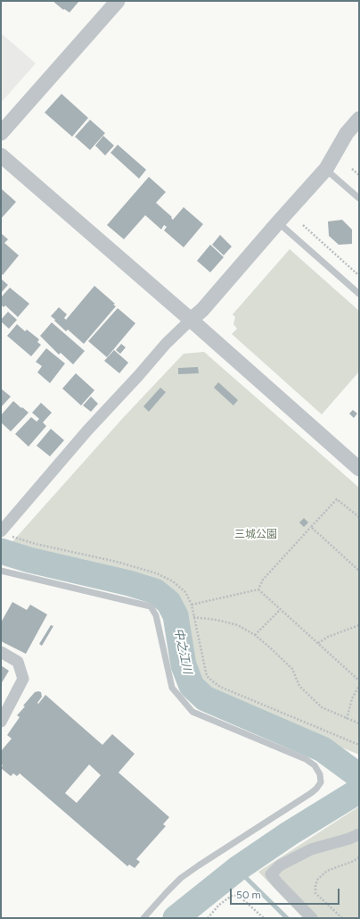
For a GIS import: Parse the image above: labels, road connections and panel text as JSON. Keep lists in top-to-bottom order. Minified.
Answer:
{"water":["中之江川"],"parks":["三城公園"],"scale_bar":"50 m"}
